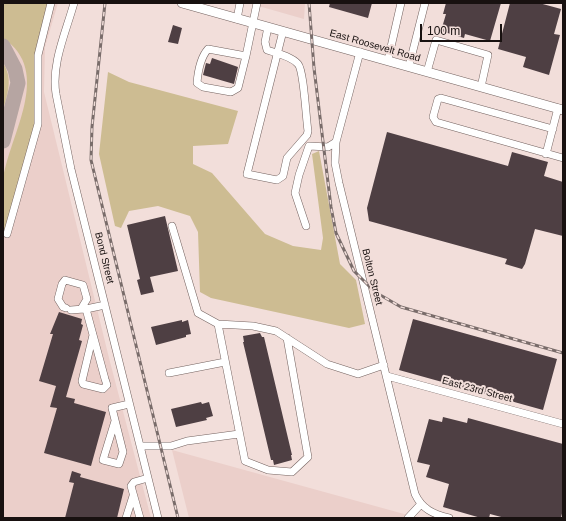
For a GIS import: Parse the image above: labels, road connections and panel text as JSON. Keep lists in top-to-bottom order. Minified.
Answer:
{"streets":{"main road":["East Roosevelt Road"],"street":["Bond Street","Bolton Street","East 23rd Street"]},"crossings":[["East Roosevelt Road","Bolton Street"],["Bolton Street","East 23rd Street"]],"scale_bar":"100 m"}
